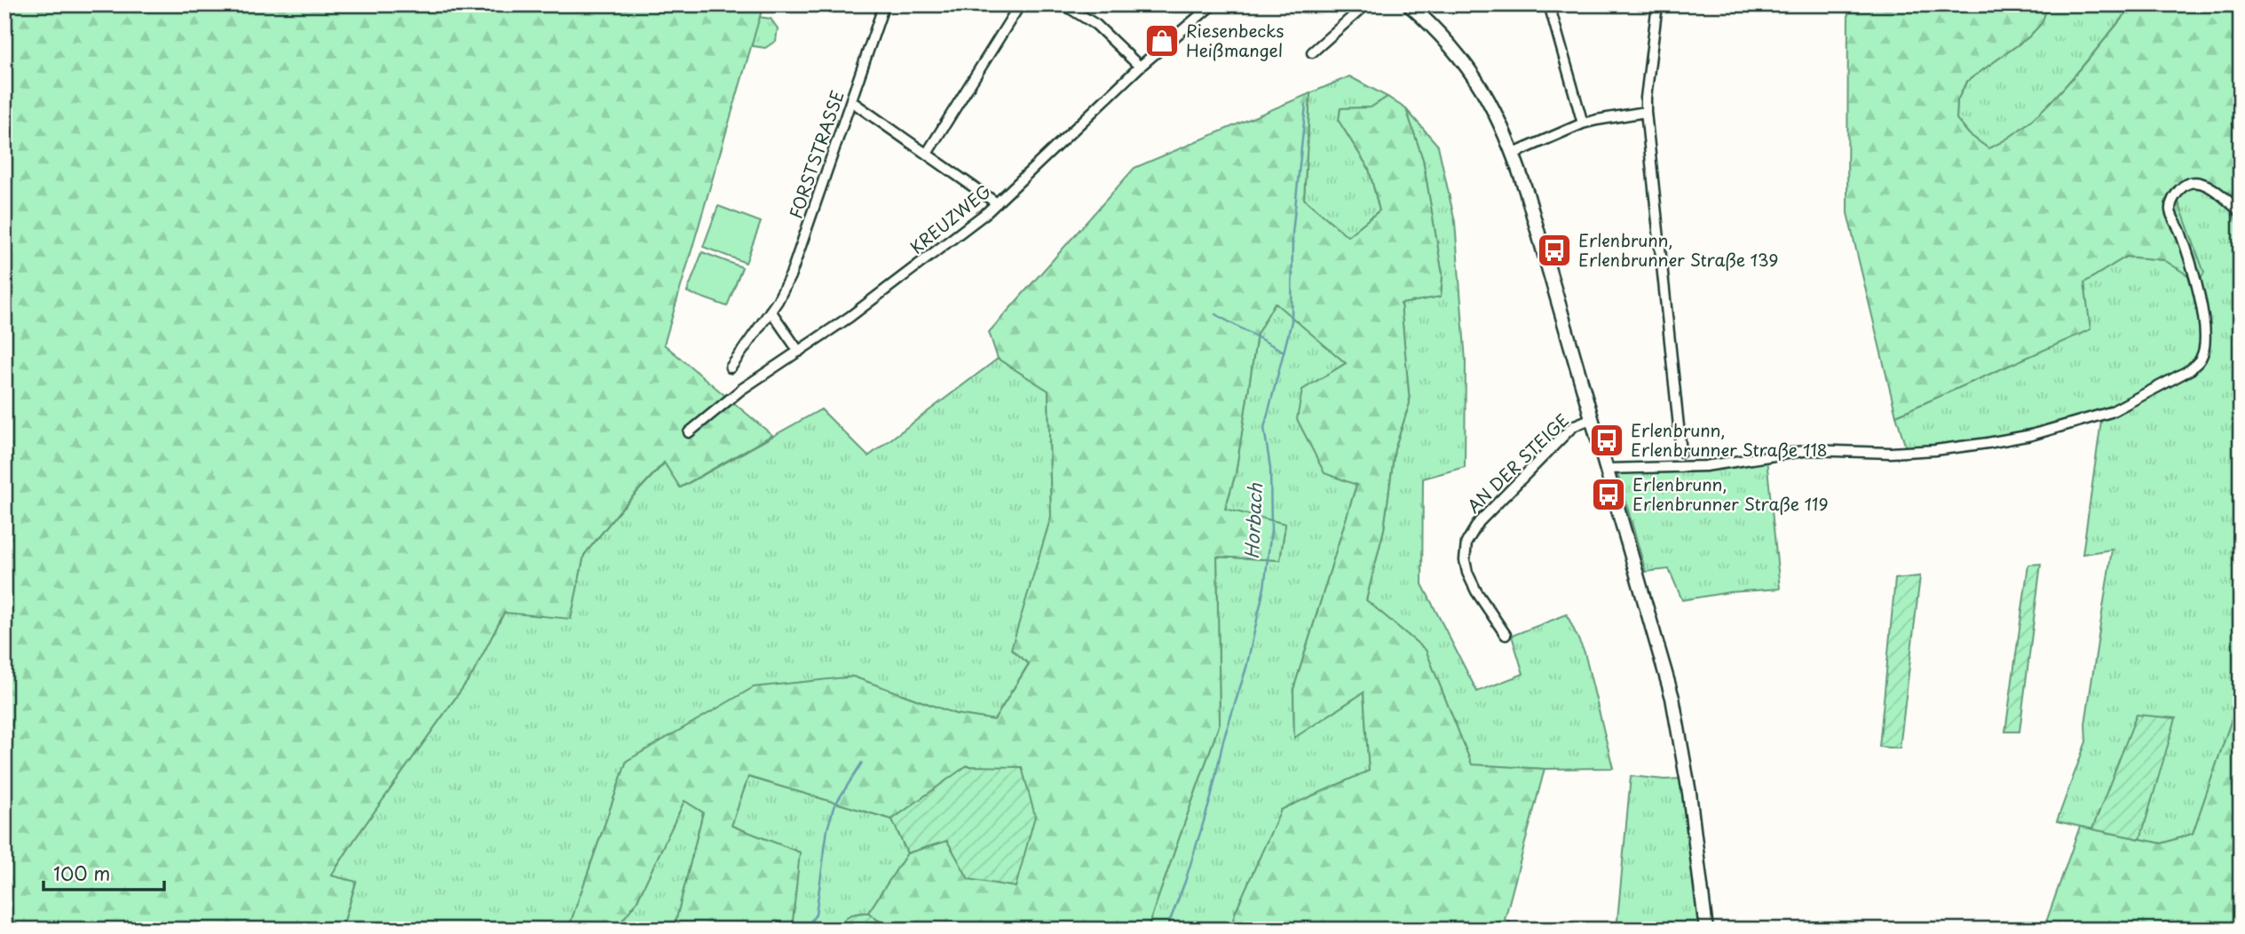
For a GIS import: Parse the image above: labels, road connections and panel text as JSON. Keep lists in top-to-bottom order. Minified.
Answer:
{"streets":{"street":["FORSTSTRASSE","KREUZWEG","AN DER STEIGE"]},"water":["Horbach"],"places":{"shop":["Riesenbecks Heißmangel"],"bus stop":["Erlenbrunn, Erlenbrunner Straße 139","Erlenbrunn, Erlenbrunner Straße 118","Erlenbrunn, Erlenbrunner Straße 119"]},"scale_bar":"100 m"}
